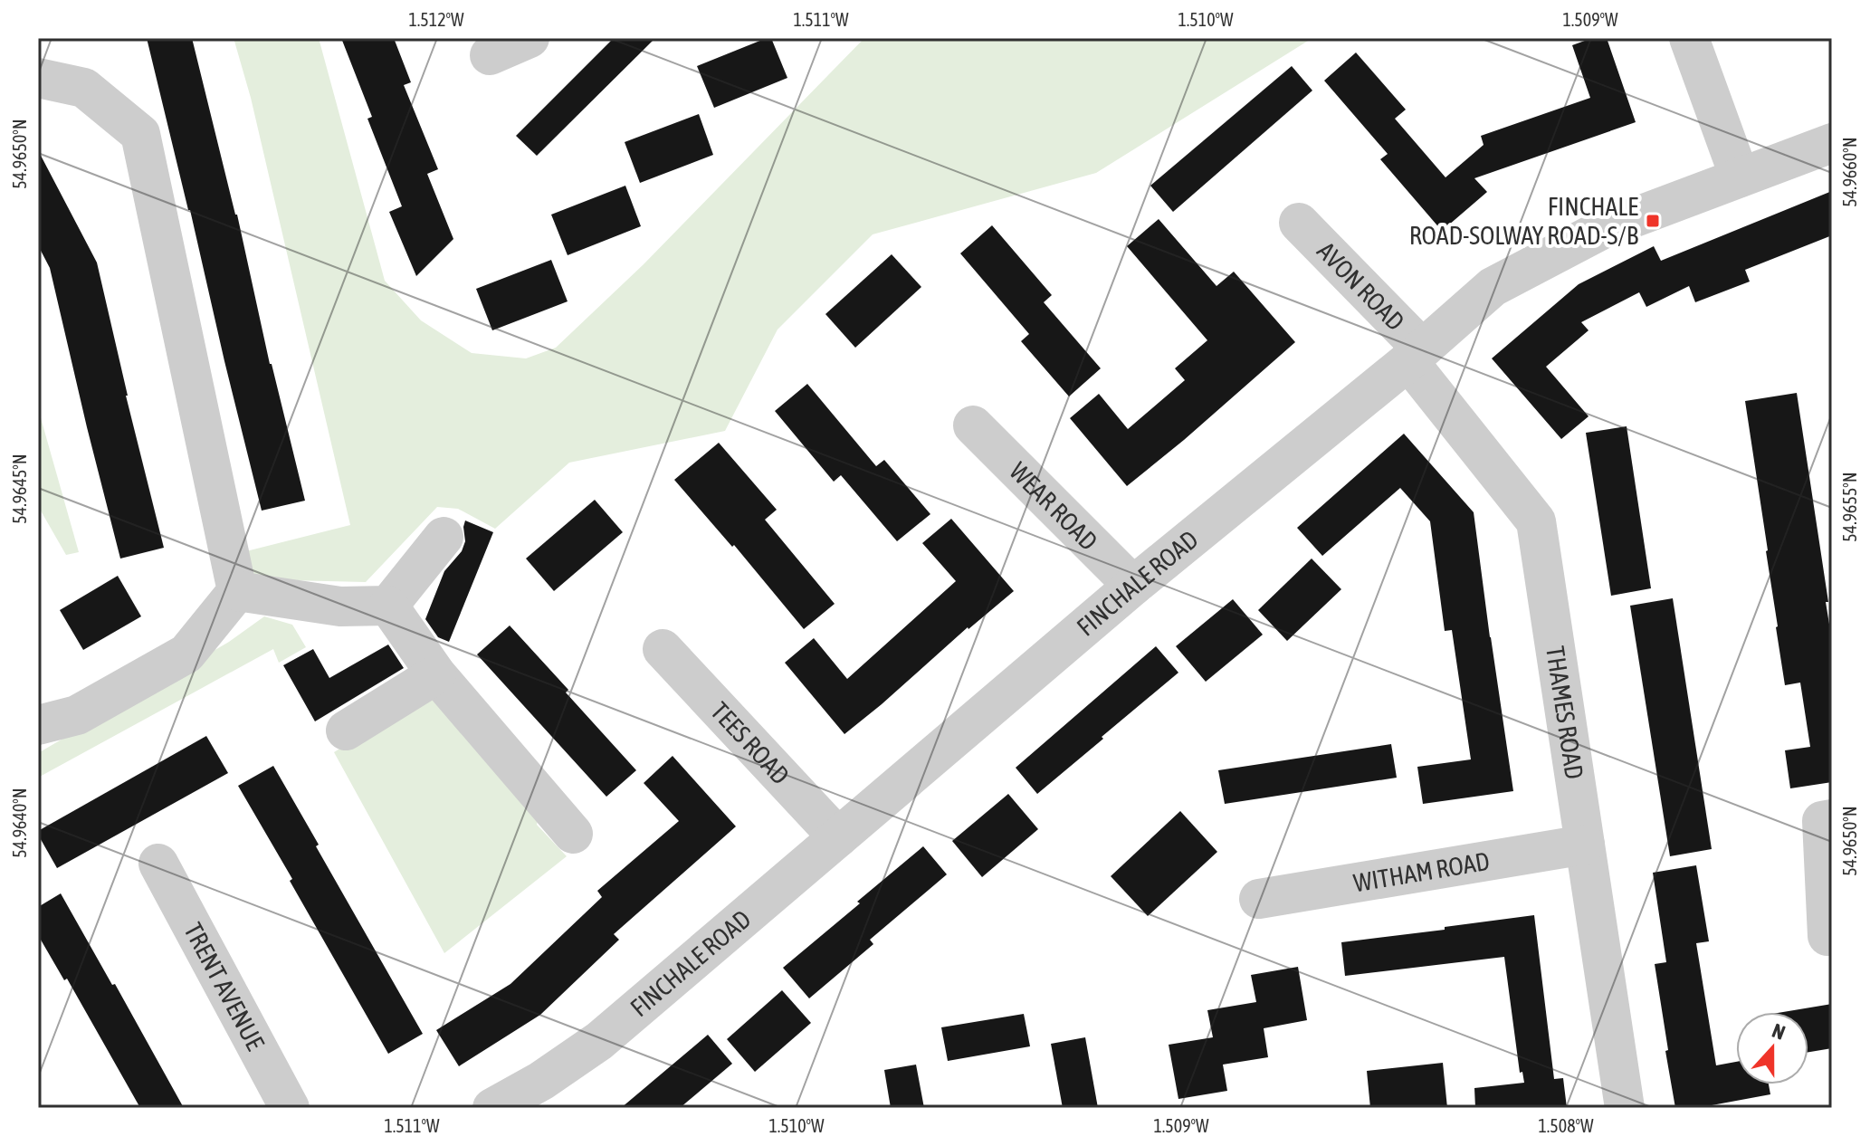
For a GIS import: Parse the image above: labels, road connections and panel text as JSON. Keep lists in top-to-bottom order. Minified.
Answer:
{"streets":{"street":["AVON ROAD","WEAR ROAD","FINCHALE ROAD","THAMES ROAD","TEES ROAD","WITHAM ROAD","TRENT AVENUE"]},"crossings":[["AVON ROAD","FINCHALE ROAD"],["AVON ROAD","THAMES ROAD"],["WEAR ROAD","FINCHALE ROAD"],["FINCHALE ROAD","THAMES ROAD"],["FINCHALE ROAD","TEES ROAD"],["THAMES ROAD","WITHAM ROAD"]],"places":{"transit":["FINCHALE ROAD-SOLWAY ROAD-S/B"]},"north":"top","coordinates":["1.512°W","1.511°W","1.510°W","1.509°W","54.9650°N","54.9660°N","54.9645°N","54.9655°N","54.9640°N","1.508°W"]}
